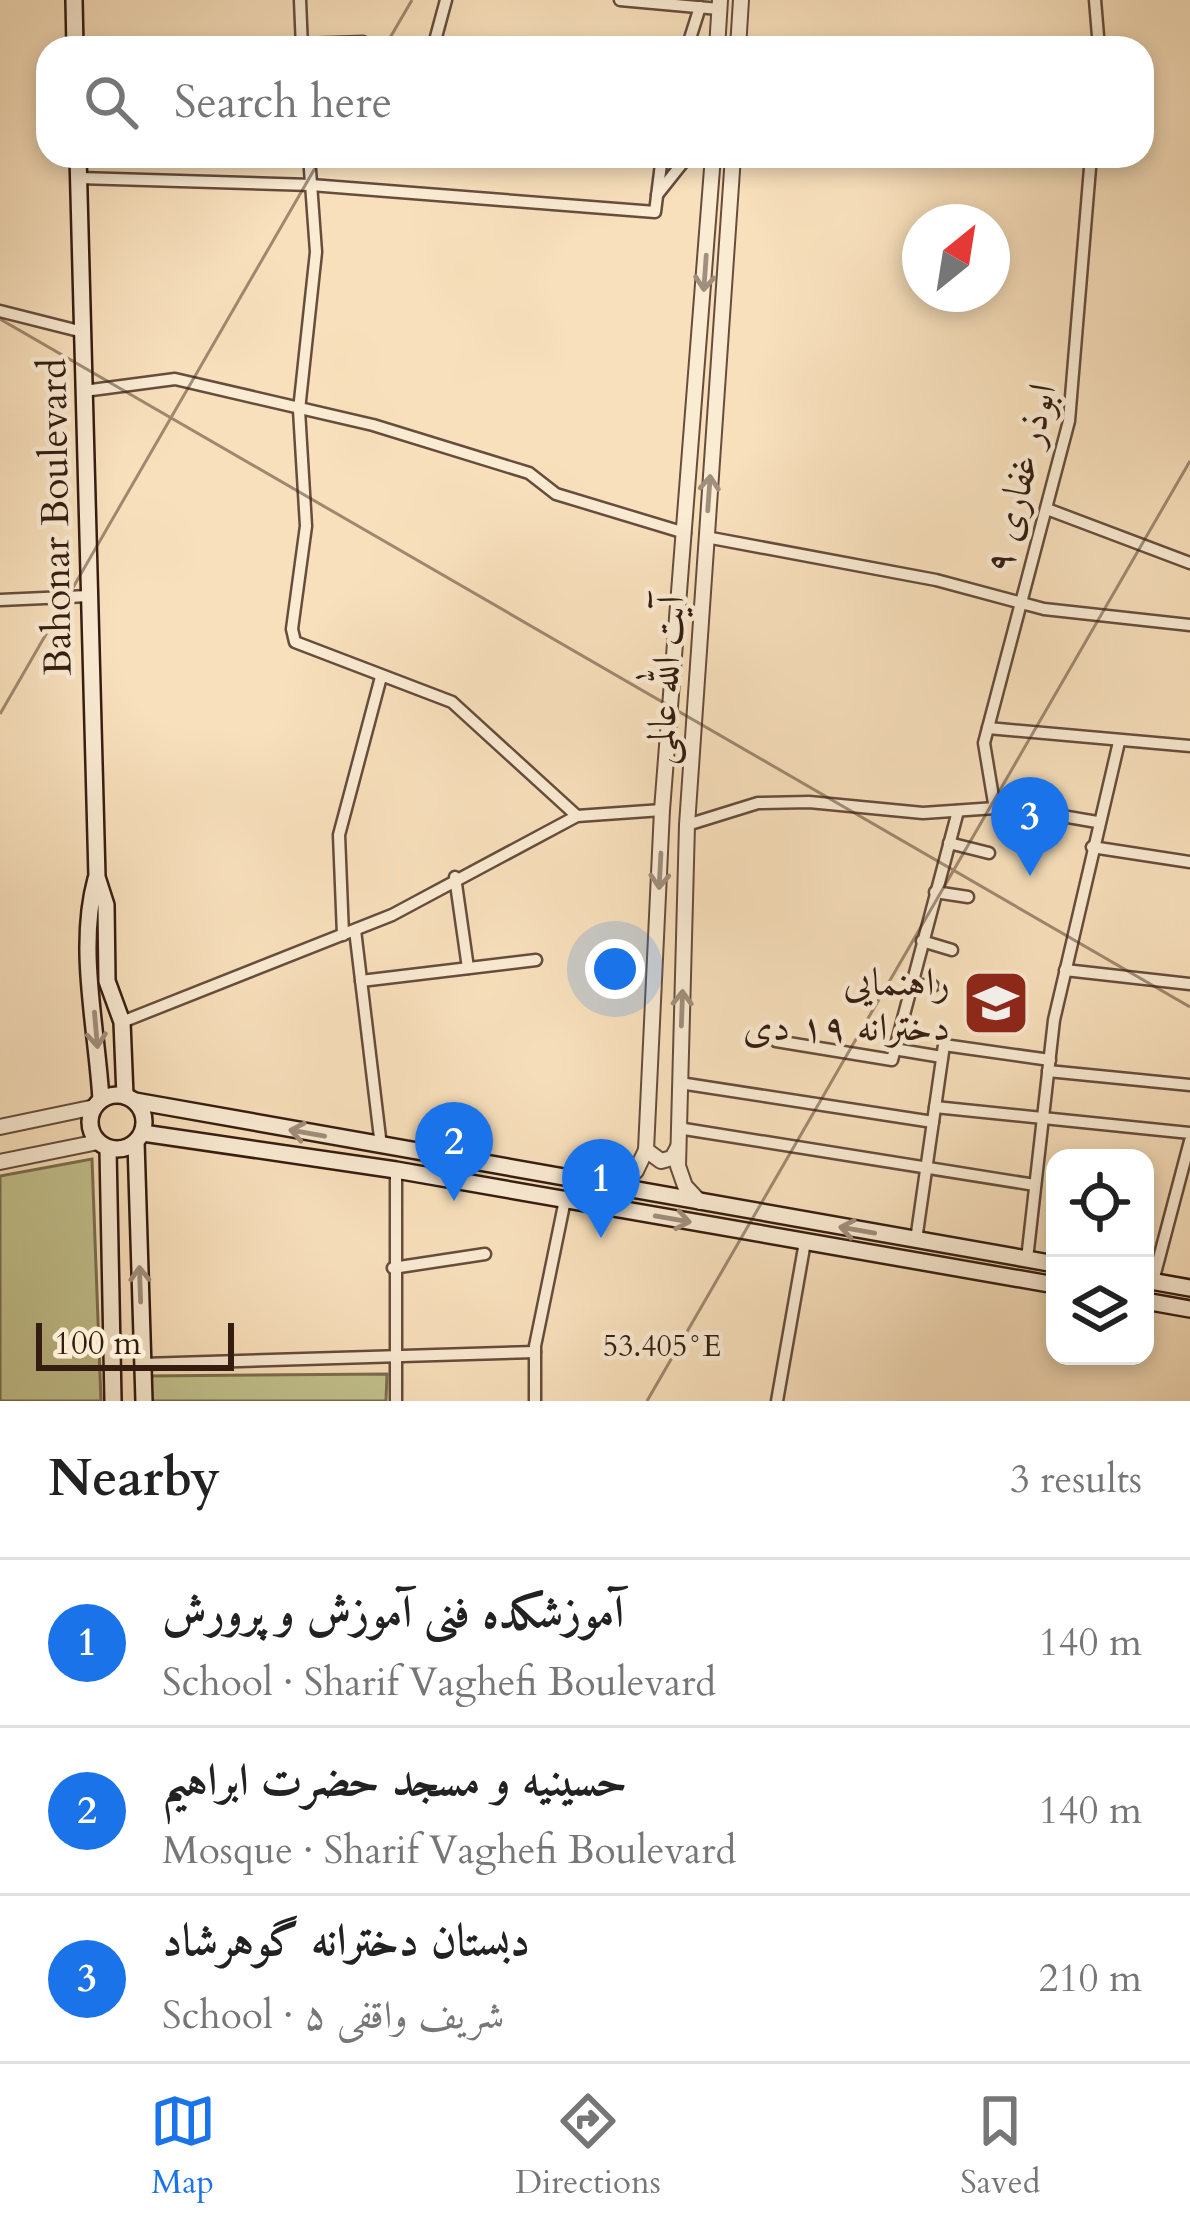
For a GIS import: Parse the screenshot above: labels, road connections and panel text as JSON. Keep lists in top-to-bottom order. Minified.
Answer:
{"streets":{"main road":["Bahonar Boulevard"],"street":["ابوذر غفاری ۹","آیت الله عالمی"]},"places":{"school or university":["راهنمایی دخترانه ۱۹ دی"]},"scale_bar":"100 m","north":"top right","page":{"search":"Search here","pins":["3","2","1"],"scale":"100 m","heading":["Nearby","3 results"],"list":[{"mark":"1","name":"آموزشکده فنی آموزش و پرورش","note":"School · Sharif Vaghefi Boulevard","value":"140 m"},{"mark":"2","name":"حسینیه و مسجد حضرت ابراهیم","note":"Mosque · Sharif Vaghefi Boulevard","value":"140 m"},{"mark":"3","name":"دبستان دخترانه گوهرشاد","note":"School · شریف واقفی ۵","value":"210 m"}],"nav":["Map","Directions","Saved"]},"coordinates":["53.405°E"]}
